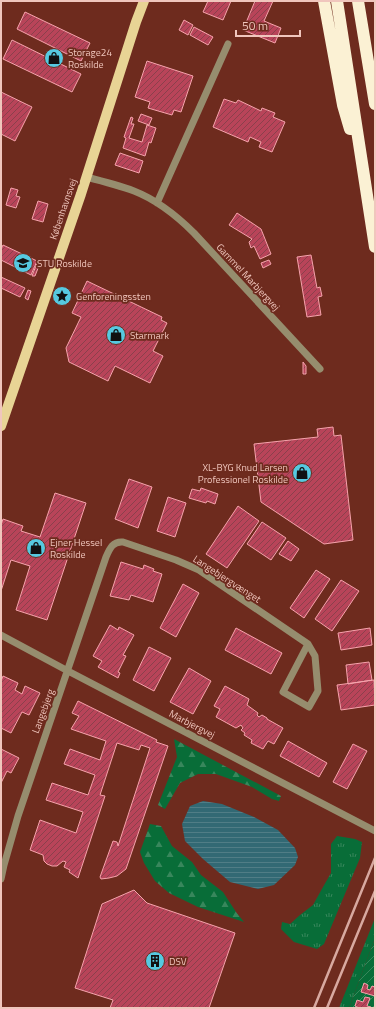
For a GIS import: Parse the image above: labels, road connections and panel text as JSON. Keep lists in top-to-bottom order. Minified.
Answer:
{"streets":{"main road":["Københavnsvej"],"street":["Gammel Marbjergvej","Langebjergvænget","Langebjerg","Marbjergvej"]},"crossings":[["Københavnsvej","Gammel Marbjergvej"],["Langebjergvænget","Langebjerg"],["Langebjerg","Marbjergvej"]],"places":{"shop":["Storage24 Roskilde","Starmark","XL-BYG Knud Larsen Professionel Roskilde","Ejner Hessel Roskilde"],"school or university":["STU Roskilde"],"place":["Genforeningssten"],"building":["DSV"]},"scale_bar":"50 m"}
